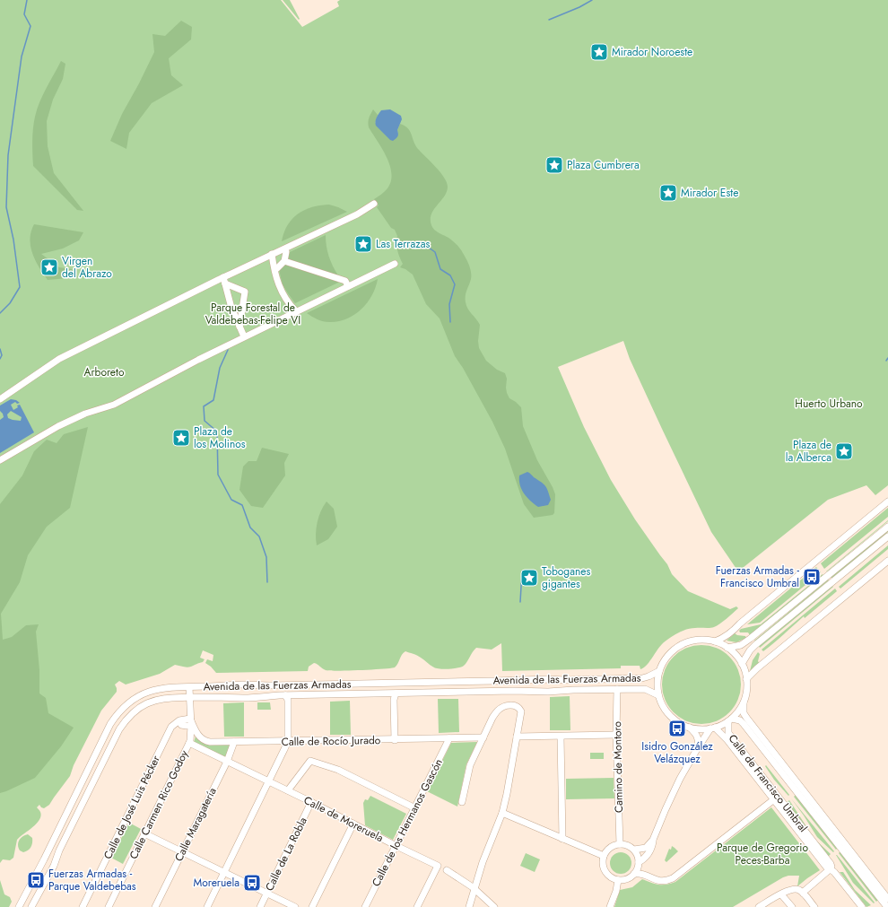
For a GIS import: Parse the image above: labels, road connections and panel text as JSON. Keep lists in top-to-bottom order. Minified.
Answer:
{"streets":{"street":["Avenida de las Fuerzas Armadas","Calle de Rocío Jurado","Camino de Montoro","Calle de Francisco Umbral","Calle Carmen Rico Godoy","Calle de José Luis Pécker","Calle de Moreruela","Calle de los Hermanos Gascón","Calle Maragatería","Calle de La Robla"]},"crossings":[["Avenida de las Fuerzas Armadas","Camino de Montoro"],["Avenida de las Fuerzas Armadas","Calle de Francisco Umbral"],["Avenida de las Fuerzas Armadas","Calle Carmen Rico Godoy"],["Calle de Rocío Jurado","Calle Carmen Rico Godoy"],["Calle de Rocío Jurado","Calle de José Luis Pécker"],["Calle de Rocío Jurado","Calle de los Hermanos Gascón"],["Calle de Rocío Jurado","Calle Maragatería"],["Calle Carmen Rico Godoy","Calle de José Luis Pécker"],["Calle Carmen Rico Godoy","Calle de Moreruela"],["Calle de Moreruela","Calle de los Hermanos Gascón"],["Calle de Moreruela","Calle Maragatería"],["Calle de Moreruela","Calle de La Robla"]],"parks":["Parque Forestal de Valdebebas-Felipe VI","Arboreto","Huerto Urbano","Parque de Gregorio Peces-Barba"],"places":{"place":["Mirador Noroeste","Plaza Cumbrera","Mirador Este","Las Terrazas","Virgen del Abrazo","Plaza de los Molinos","Plaza de la Alberca","Toboganes gigantes"],"bus stop":["Fuerzas Armadas - Francisco Umbral","Isidro González Velázquez","Fuerzas Armadas - Parque Valdebebas","Moreruela"]}}
